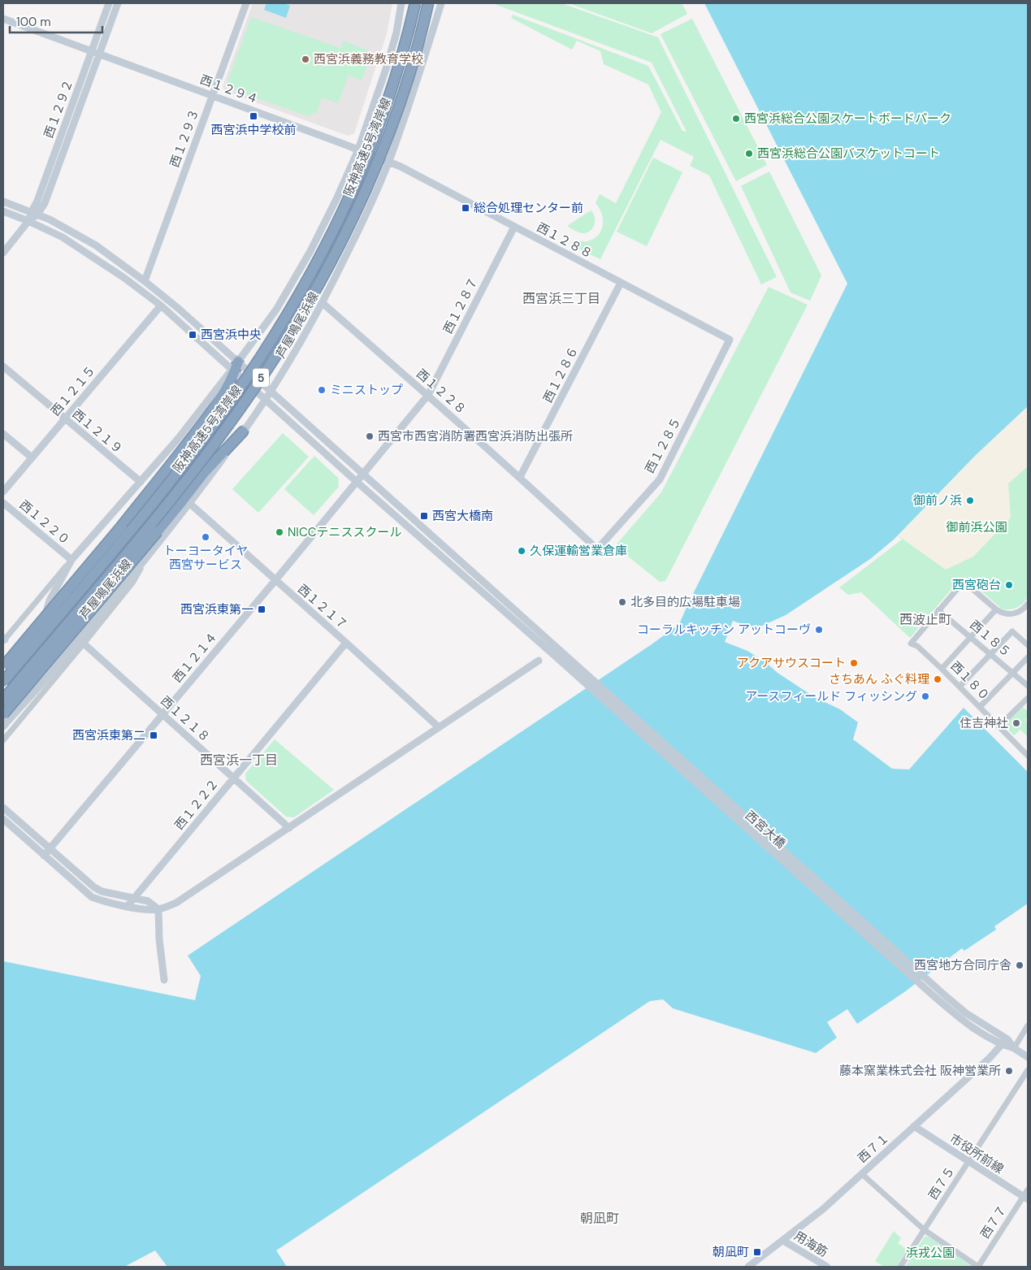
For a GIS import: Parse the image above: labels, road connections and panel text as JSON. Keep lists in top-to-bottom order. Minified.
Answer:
{"streets":{"highway":["阪神高速5号湾岸線","5"],"street":["西１２９４","西１２９２","西１２９３","西１２８８","西１２８７","芦屋鳴尾浜線","西１２８６","西１２１５","西１２２８","西１２１９","西１２８５","西１２２０","西１２１７","西１８５","西１２１４","西１８０","西１２１８","西１２２２","西宮大橋","西７１","市役所前線","西７５","西７７","用海筋"]},"crossings":[["西１２９４","西１２９２"],["西１２９４","西１２９３"],["西１２９４","西１２８８"],["西１２９４","芦屋鳴尾浜線"],["西１２８８","西１２８７"],["西１２８８","芦屋鳴尾浜線"],["西１２８８","西１２８６"],["西１２８８","西１２８５"],["西１２８７","西１２２８"],["西１２８７","西１２１４"],["芦屋鳴尾浜線","5"],["芦屋鳴尾浜線","西１２２８"],["芦屋鳴尾浜線","西１２１９"],["芦屋鳴尾浜線","西１２２０"],["芦屋鳴尾浜線","西１２１７"],["西１２８６","西１２２８"],["西１２１５","西１２１９"],["西１２２８","西１２８５"],["西１２１７","西１２１４"],["西１２１７","西１２２２"],["西１８５","西１８０"],["西１２１４","西１２１８"],["西１２１８","西１２２２"],["西宮大橋","西７１"],["西７１","市役所前線"],["西７１","用海筋"],["市役所前線","西７５"],["市役所前線","西７７"]],"districts":["西宮浜三丁目","西波止町","西宮浜一丁目","朝凪町"],"parks":["御前浜公園","浜戎公園"],"places":{"other":["西宮浜義務教育学校","西宮浜総合公園スケートボードパーク","西宮浜総合公園バスケットコート","ミニストップ","西宮市西宮消防署西宮浜消防出張所","御前ノ浜","NICCテニススクール","トーヨータイヤ 西宮サービス","久保運輸営業倉庫","西宮砲台","北多目的広場駐車場","コーラルキッチン アットコーヴ","アクアサウスコート","さちあん ふぐ料理","アースフィールド フィッシング","住吉神社","西宮地方合同庁舎","藤本窯業株式会社 阪神営業所"],"transit":["西宮浜中学校前","総合処理センター前","西宮浜中央","西宮大橋南","西宮浜東第一","西宮浜東第二","朝凪町"]},"scale_bar":"100 m"}
